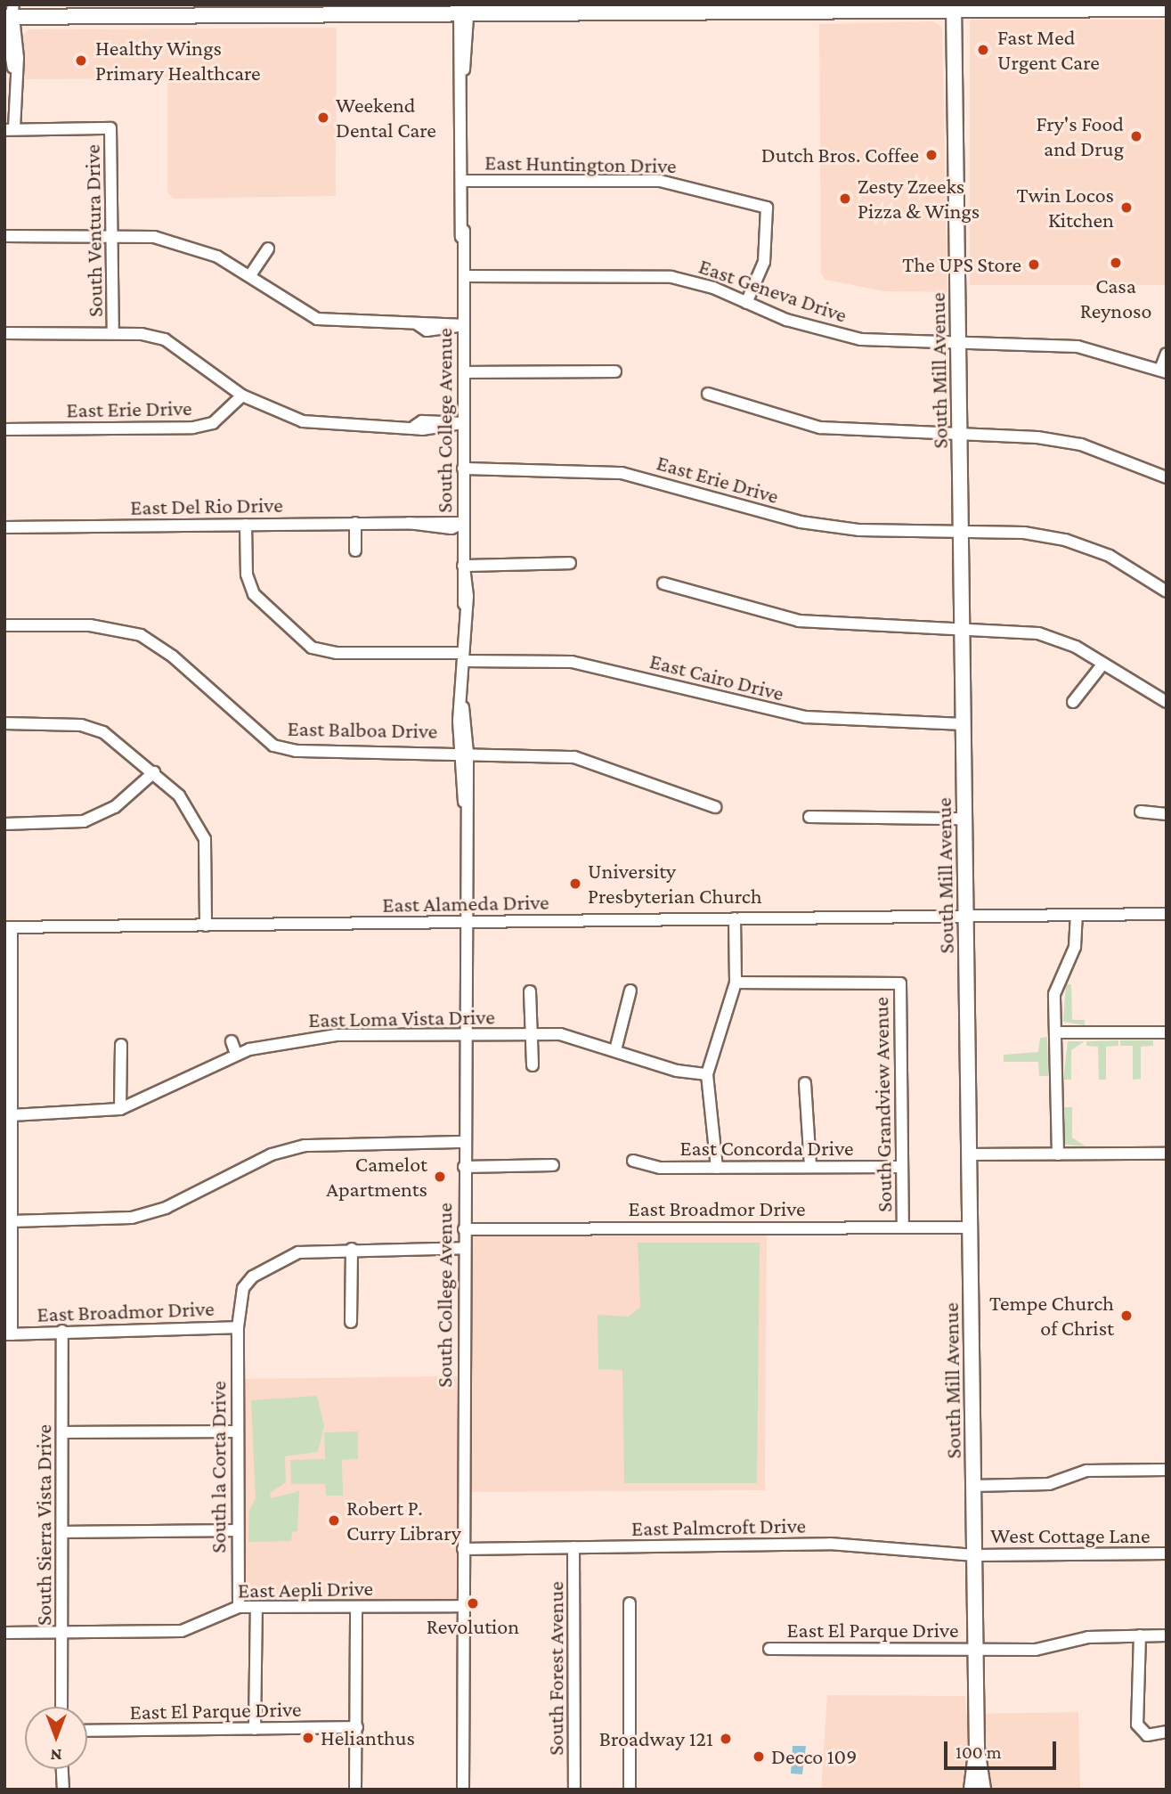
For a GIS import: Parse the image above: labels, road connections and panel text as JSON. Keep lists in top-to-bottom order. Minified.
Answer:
{"streets":{"main road":["South Mill Avenue"],"street":["East Huntington Drive","South Ventura Drive","East Geneva Drive","East Erie Drive","South College Avenue","East Del Rio Drive","East Cairo Drive","East Balboa Drive","East Alameda Drive","East Loma Vista Drive","South Grandview Avenue","East Concorda Drive","East Broadmor Drive","South la Corta Drive","South Sierra Vista Drive","East Palmcroft Drive","West Cottage Lane","East Aepli Drive","East El Parque Drive","South Forest Avenue"]},"crossings":[["East Huntington Drive","East Geneva Drive"],["East Huntington Drive","South College Avenue"],["East Geneva Drive","South Mill Avenue"],["East Geneva Drive","South College Avenue"],["South Mill Avenue","East Erie Drive"],["South Mill Avenue","East Cairo Drive"],["South Mill Avenue","East Alameda Drive"],["South Mill Avenue","East Broadmor Drive"],["South Mill Avenue","East Palmcroft Drive"],["South Mill Avenue","West Cottage Lane"],["South Mill Avenue","East El Parque Drive"],["East Erie Drive","South College Avenue"],["South College Avenue","East Del Rio Drive"],["South College Avenue","East Cairo Drive"],["South College Avenue","East Balboa Drive"],["South College Avenue","East Alameda Drive"],["South College Avenue","East Loma Vista Drive"],["South College Avenue","East Broadmor Drive"],["South College Avenue","East Palmcroft Drive"],["South College Avenue","East Aepli Drive"],["East Del Rio Drive","East Cairo Drive"],["South Grandview Avenue","East Concorda Drive"],["South Grandview Avenue","East Broadmor Drive"],["East Broadmor Drive","South la Corta Drive"],["East Broadmor Drive","South Sierra Vista Drive"],["South la Corta Drive","East Aepli Drive"],["South Sierra Vista Drive","East Aepli Drive"],["East Palmcroft Drive","West Cottage Lane"],["East Palmcroft Drive","South Forest Avenue"]],"places":["Fast Med Urgent Care","Healthy Wings Primary Healthcare","Weekend Dental Care","Fry's Food and Drug","Dutch Bros. Coffee","Zesty Zzeeks Pizza & Wings","Twin Locos Kitchen","Casa Reynoso","The UPS Store","University Presbyterian Church","Camelot Apartments","Tempe Church of Christ","Robert P. Curry Library","Revolution","Helianthus","Broadway 121","Decco 109"],"scale_bar":"100 m","north":"bottom"}
